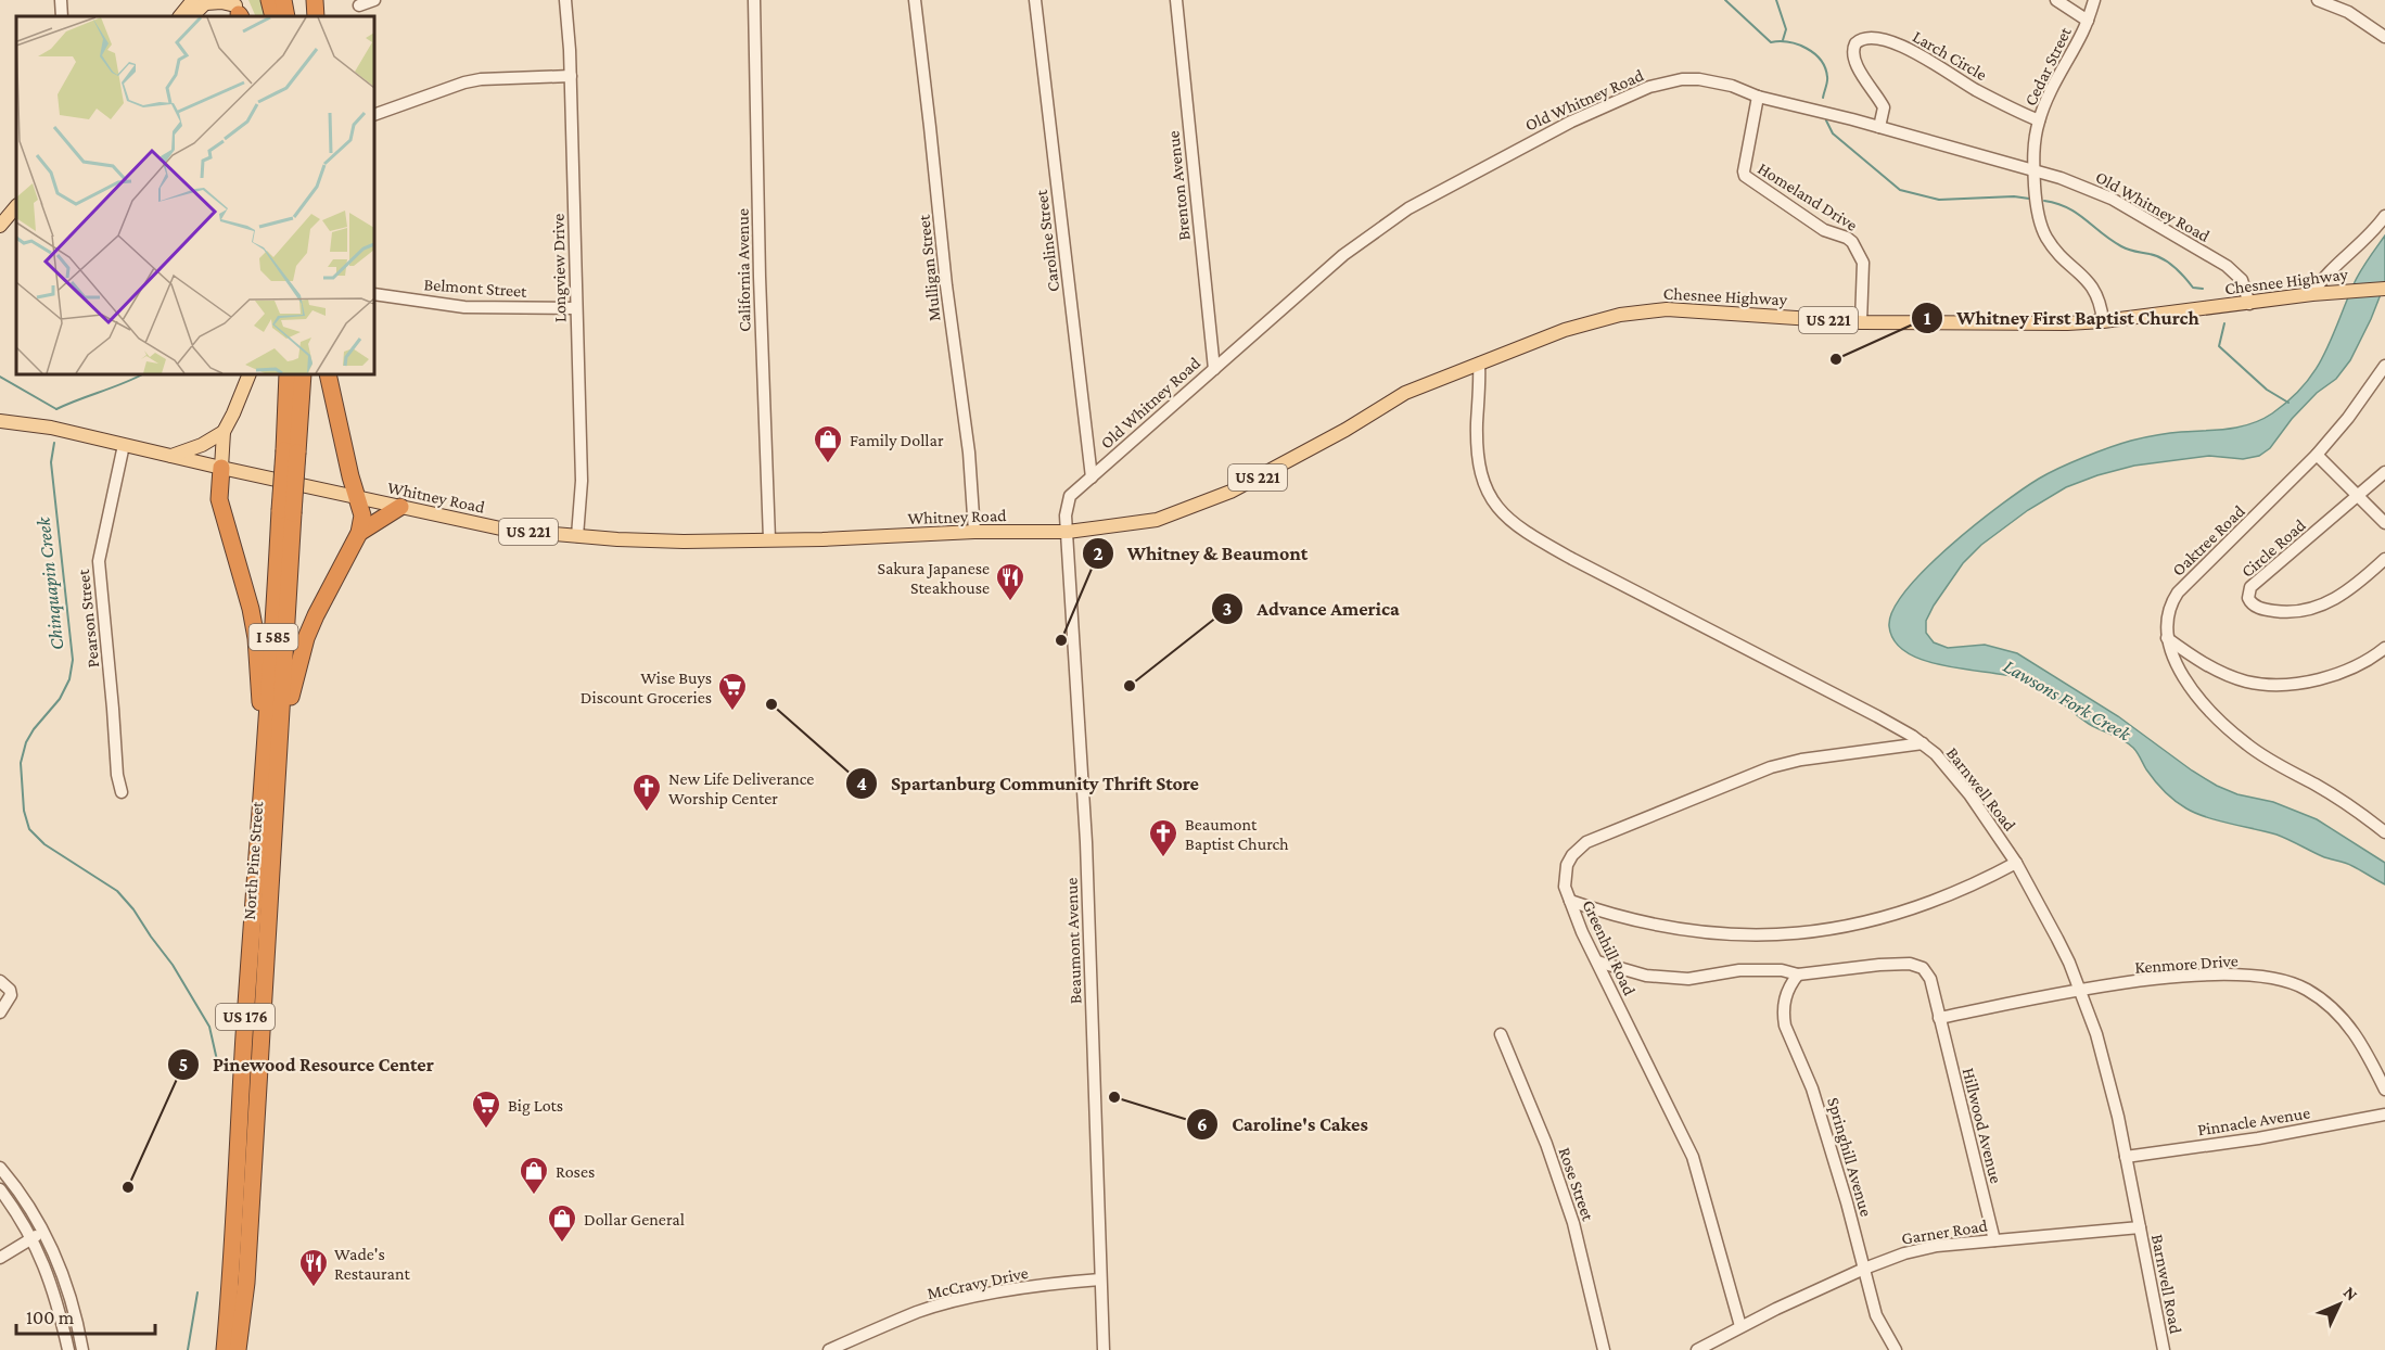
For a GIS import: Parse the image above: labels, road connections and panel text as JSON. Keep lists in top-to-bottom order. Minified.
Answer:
{"streets":{"highway":["I 585","North Pine Street","US 176"],"main road":["Chesnee Highway","US 221","Whitney Road"],"street":["Larch Circle","Cedar Street","Old Whitney Road","Brenton Avenue","Homeland Drive","Caroline Street","Longview Drive","Mulligan Street","California Avenue","Belmont Street","Oaktree Road","Circle Road","Pearson Street","Barnwell Road","Beaumont Avenue","Greenhill Road","Kenmore Drive","Pinnacle Avenue","Hillwood Avenue","Springhill Avenue","Rose Street","Garner Road","McCravy Drive"]},"crossings":[["Larch Circle","Cedar Street"],["Larch Circle","Old Whitney Road"],["Cedar Street","Old Whitney Road"],["Cedar Street","Chesnee Highway"],["Old Whitney Road","Brenton Avenue"],["Old Whitney Road","Homeland Drive"],["Old Whitney Road","Caroline Street"],["Old Whitney Road","Chesnee Highway"],["Old Whitney Road","Whitney Road"],["Old Whitney Road","Beaumont Avenue"],["Homeland Drive","Chesnee Highway"],["Longview Drive","Belmont Street"],["Longview Drive","Whitney Road"],["Mulligan Street","Whitney Road"],["California Avenue","Whitney Road"],["Chesnee Highway","Whitney Road"],["Chesnee Highway","Barnwell Road"],["Chesnee Highway","Beaumont Avenue"],["Whitney Road","Pearson Street"],["Whitney Road","Beaumont Avenue"],["Barnwell Road","Greenhill Road"],["Barnwell Road","Kenmore Drive"],["Barnwell Road","Pinnacle Avenue"],["Barnwell Road","Garner Road"],["Beaumont Avenue","McCravy Drive"],["Greenhill Road","Garner Road"],["Kenmore Drive","Hillwood Avenue"],["Hillwood Avenue","Springhill Avenue"],["Hillwood Avenue","Garner Road"],["Springhill Avenue","Garner Road"]],"water":["Chinquapin Creek","Lawsons Fork Creek"],"places":{"other":["Whitney First Baptist Church","Whitney & Beaumont","Advance America","Spartanburg Community Thrift Store","Caroline's Cakes","Pinewood Resource Center"],"shop":["Family Dollar","Roses","Dollar General"],"restaurant":["Sakura Japanese Steakhouse","Wade's Restaurant"],"supermarket":["Wise Buys Discount Groceries","Big Lots"],"church":["New Life Deliverance Worship Center","Beaumont Baptist Church"]},"scale_bar":"100 m","north":"top right"}
